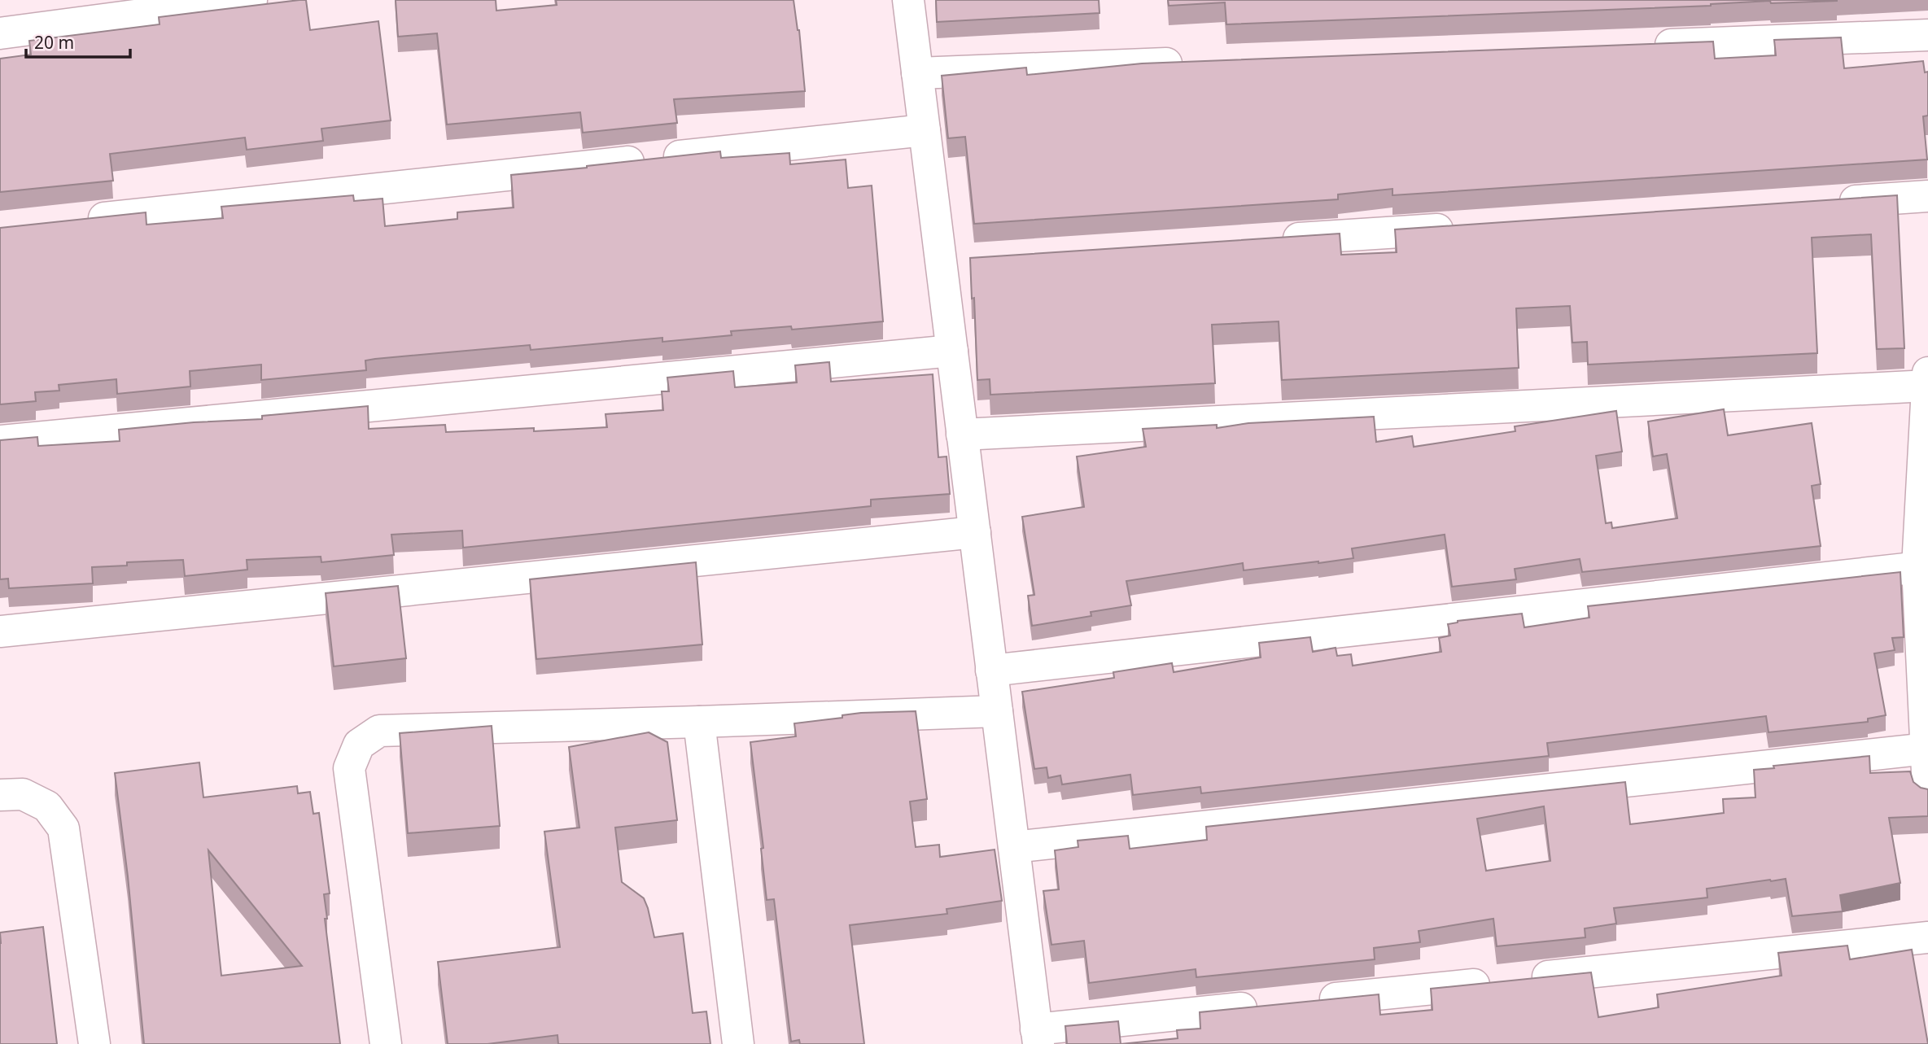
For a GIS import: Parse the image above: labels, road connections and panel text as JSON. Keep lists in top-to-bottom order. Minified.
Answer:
{"scale_bar":"20 m"}
